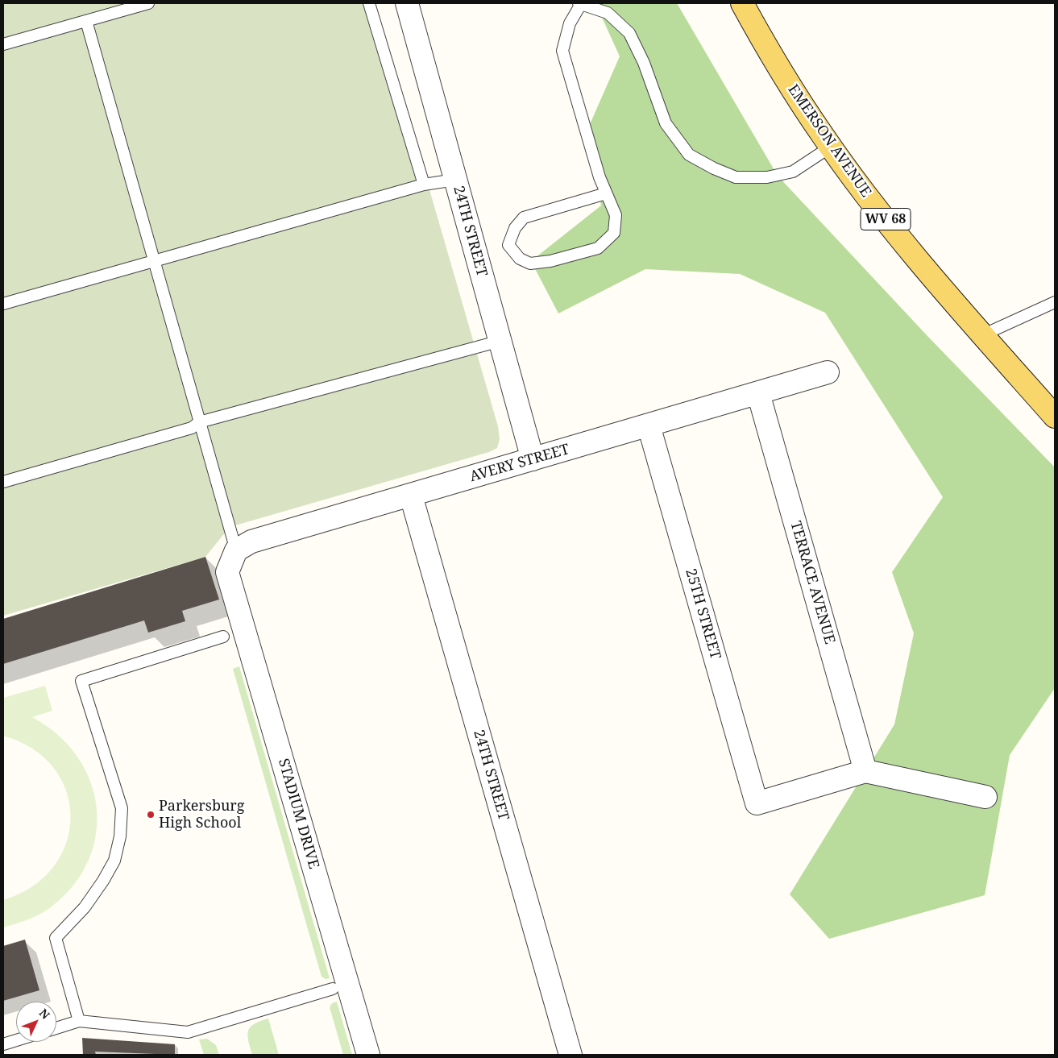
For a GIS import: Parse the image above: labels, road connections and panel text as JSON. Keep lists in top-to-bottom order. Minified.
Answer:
{"streets":{"main road":["EMERSON AVENUE","WV 68"],"street":["24TH STREET","AVERY STREET","TERRACE AVENUE","25TH STREET","STADIUM DRIVE"]},"crossings":[["24TH STREET","AVERY STREET"],["AVERY STREET","TERRACE AVENUE"],["AVERY STREET","25TH STREET"],["AVERY STREET","STADIUM DRIVE"],["TERRACE AVENUE","25TH STREET"]],"places":["Parkersburg High School"],"north":"top right"}
